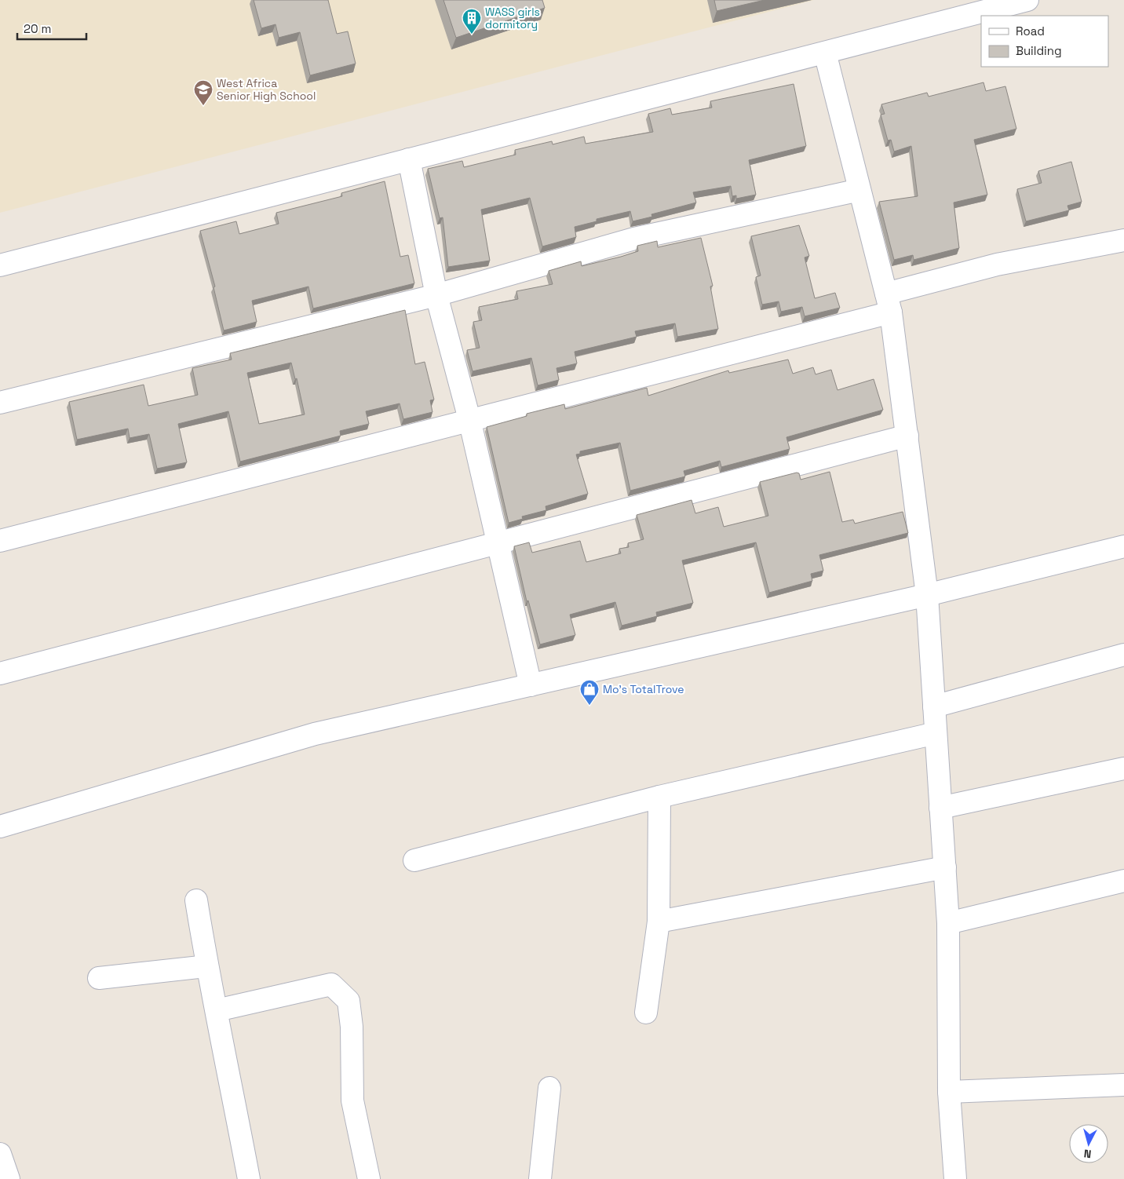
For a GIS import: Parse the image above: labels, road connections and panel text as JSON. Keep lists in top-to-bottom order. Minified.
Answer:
{"places":{"building":["WASS girls dormitory"],"school or university":["West Africa Senior High School"],"shop":["Mo's TotalTrove"]},"legend":["Road","Building"],"scale_bar":"20 m","north":"bottom"}
